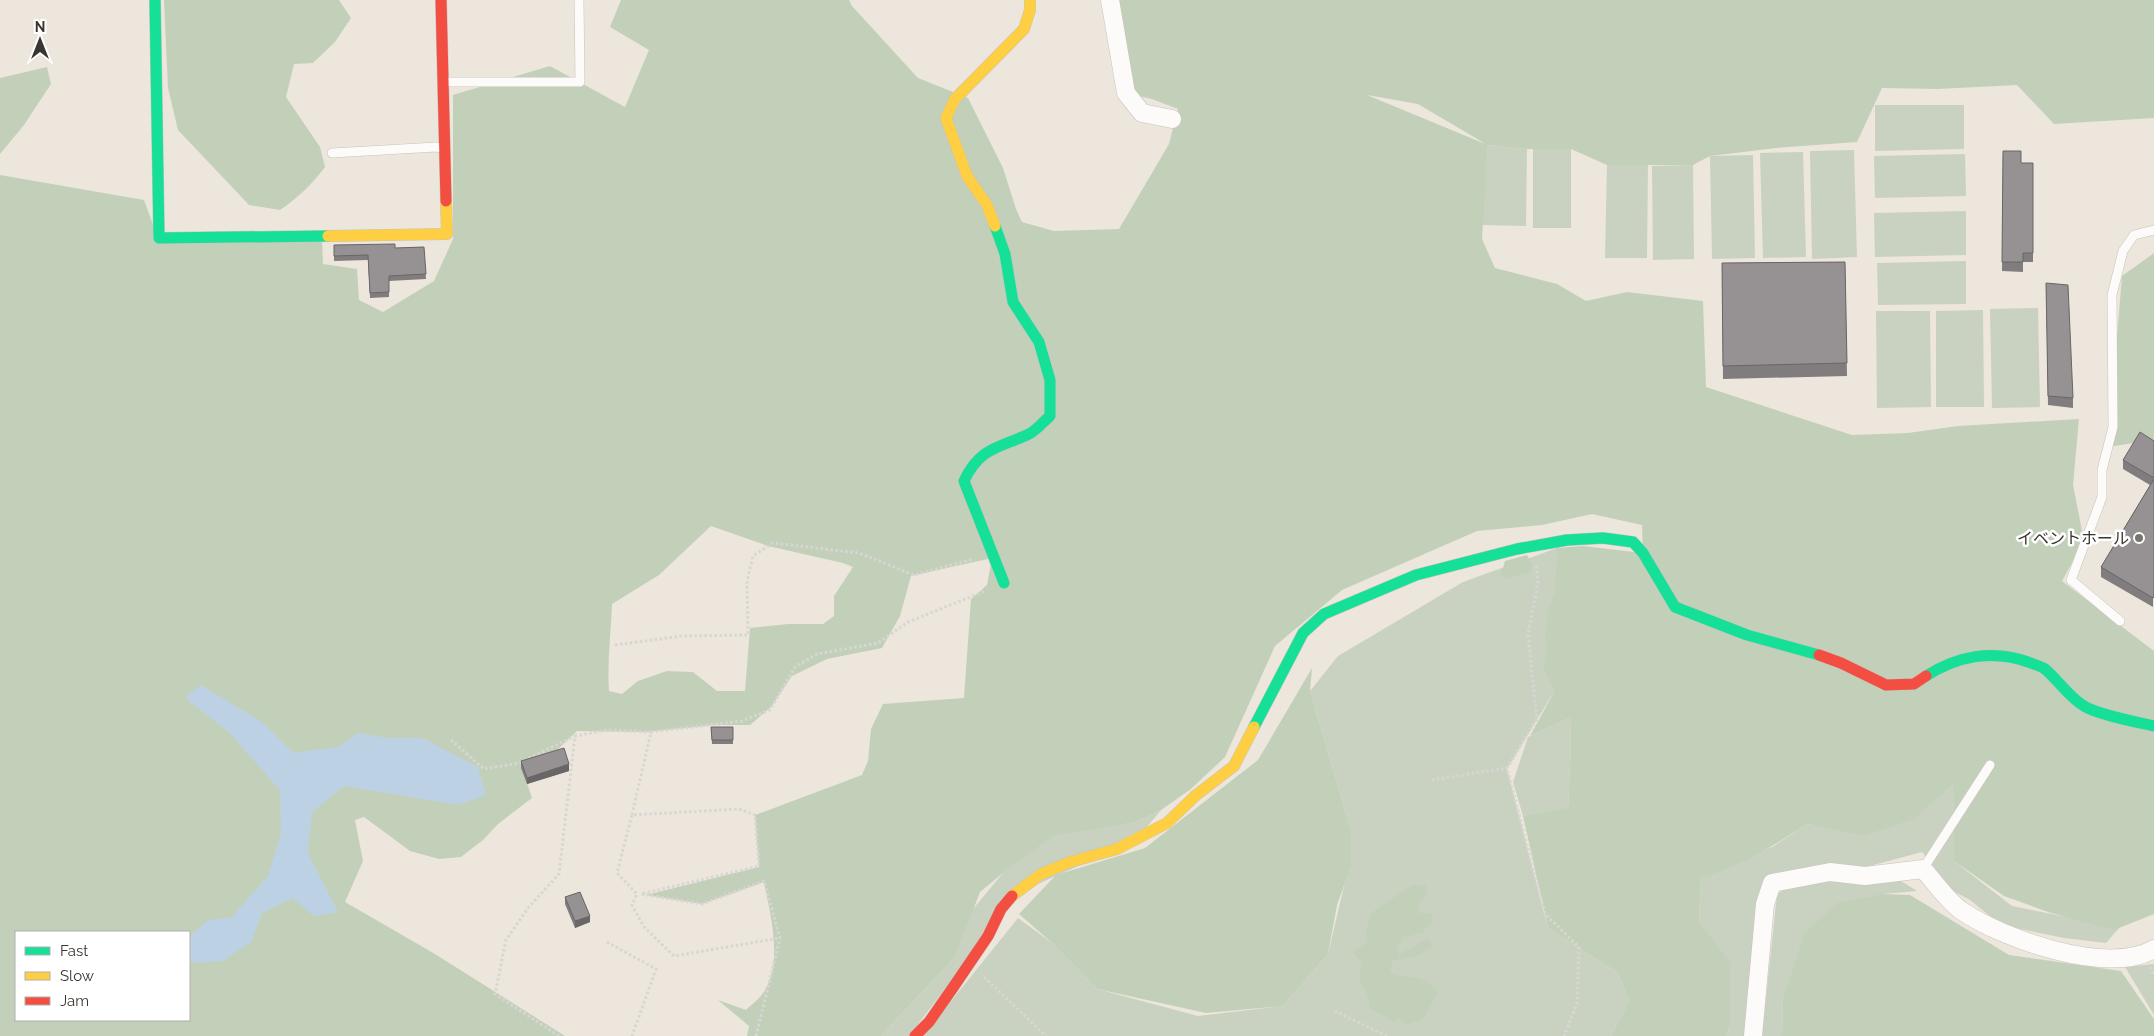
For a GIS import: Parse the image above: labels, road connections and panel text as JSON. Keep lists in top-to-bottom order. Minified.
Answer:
{"places":["イベントホール"],"legend":["Fast","Slow","Jam"],"north":"top"}
